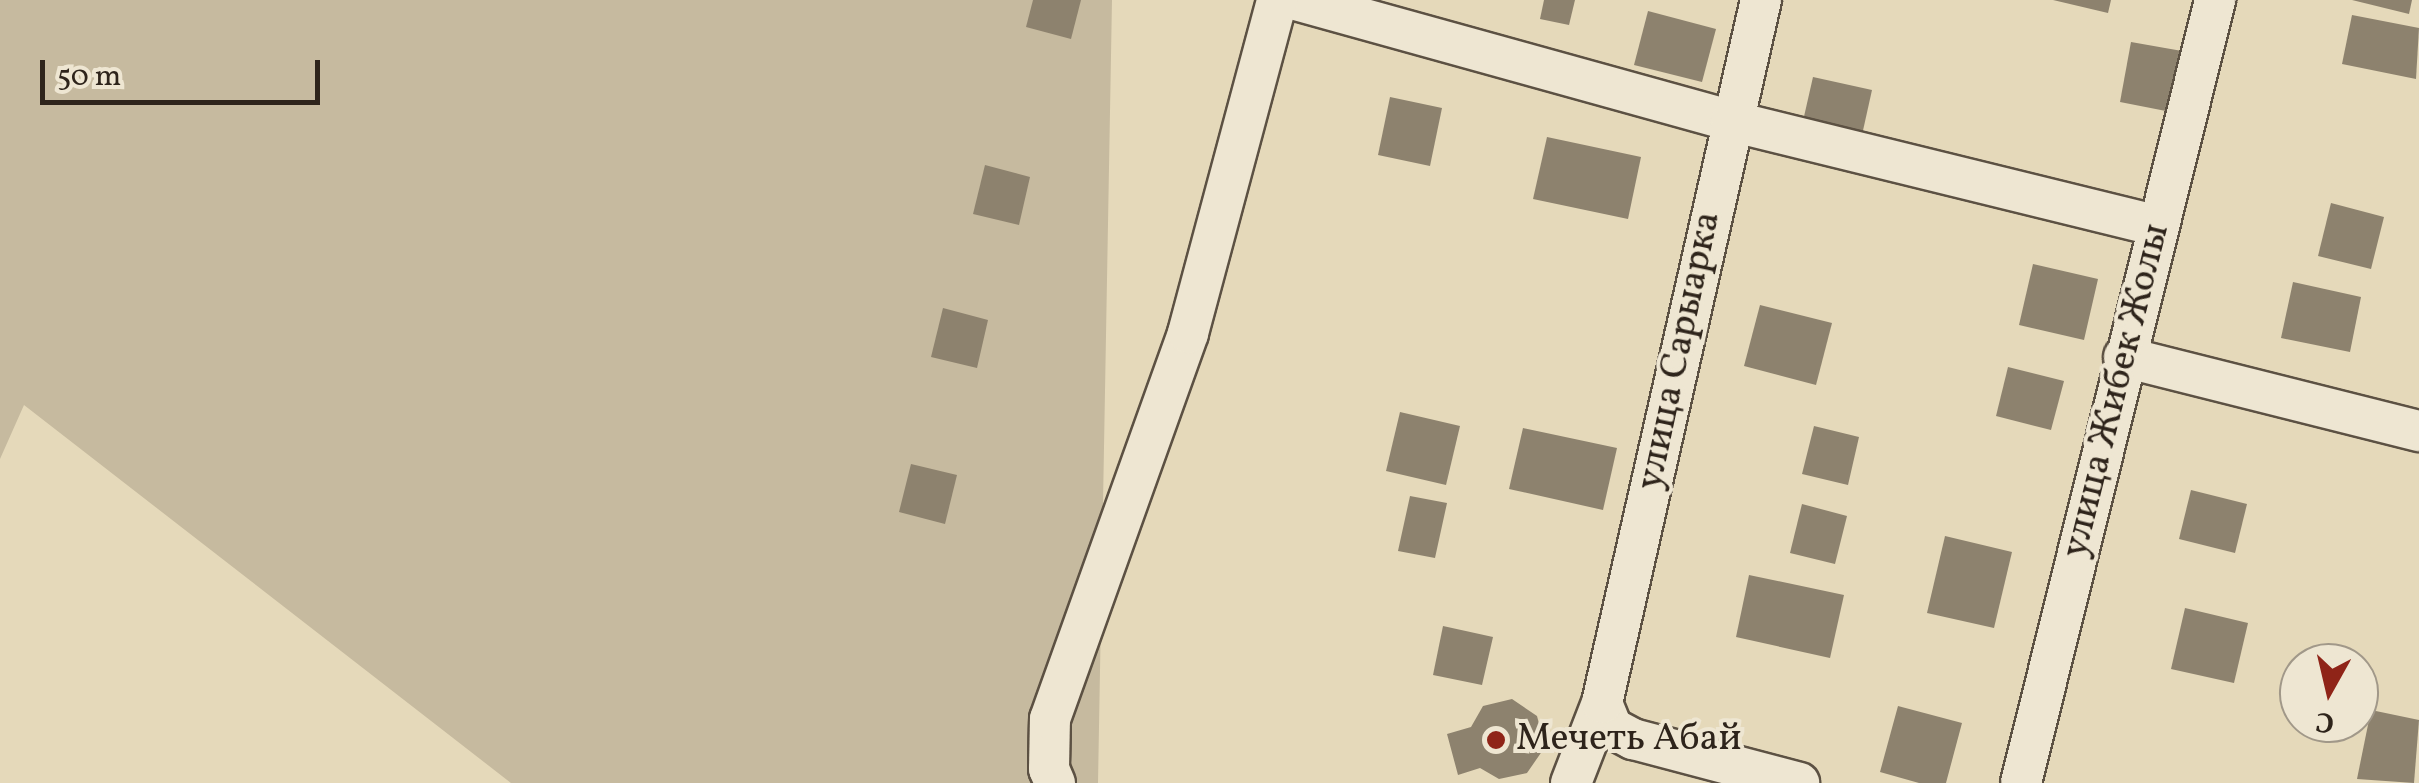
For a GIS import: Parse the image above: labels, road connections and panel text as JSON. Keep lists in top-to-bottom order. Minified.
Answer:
{"streets":{"street":["улица Сарыарка","улица Жибек Жолы"]},"places":["Мечеть Абай"],"scale_bar":"50 m","north":"bottom"}
